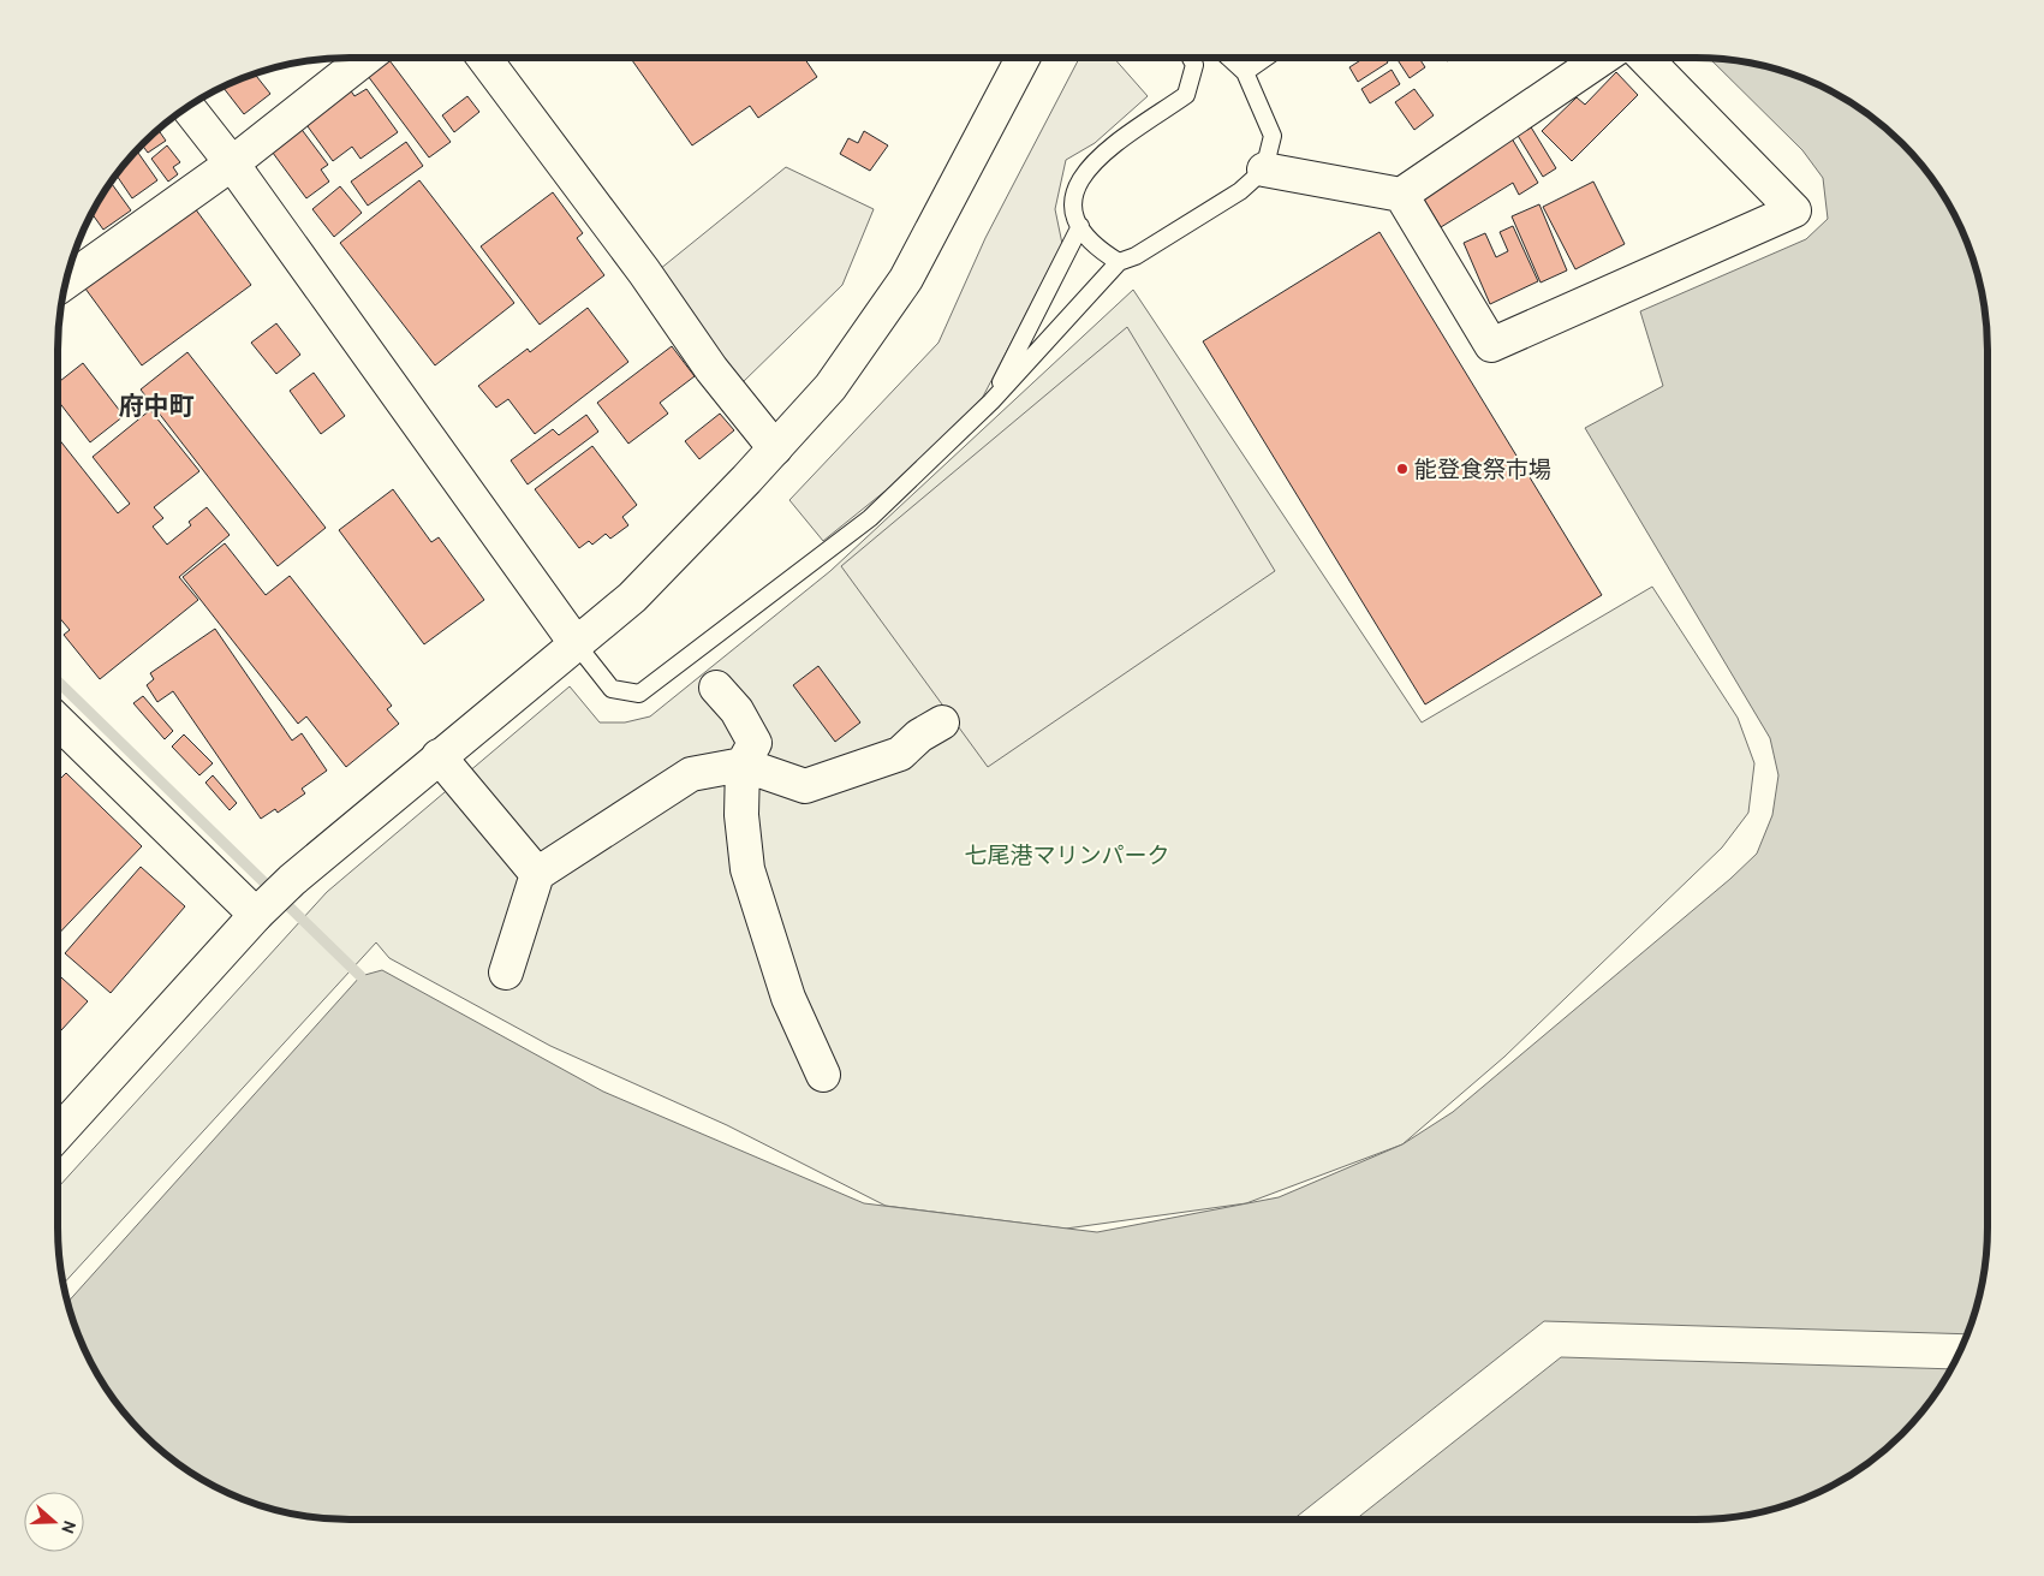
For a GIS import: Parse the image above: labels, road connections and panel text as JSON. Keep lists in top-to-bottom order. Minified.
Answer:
{"districts":["府中町"],"parks":["七尾港マリンパーク"],"places":["能登食祭市場"],"north":"right"}
